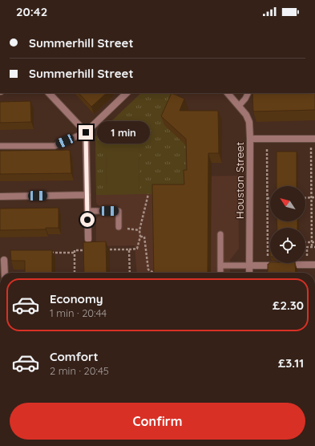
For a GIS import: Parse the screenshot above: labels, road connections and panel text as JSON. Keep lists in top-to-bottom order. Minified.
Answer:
{"streets":{"street":["Houston Street"]},"north":"top left","page":{"status":"20:42","banner":["Summerhill Street","Summerhill Street"],"bubble":"1 min","list":[{"name":"Economy","note":"1 min · 20:44","value":"£2.30"},{"name":"Comfort","note":"2 min · 20:45","value":"£3.11"}],"buttons":"Confirm"}}
